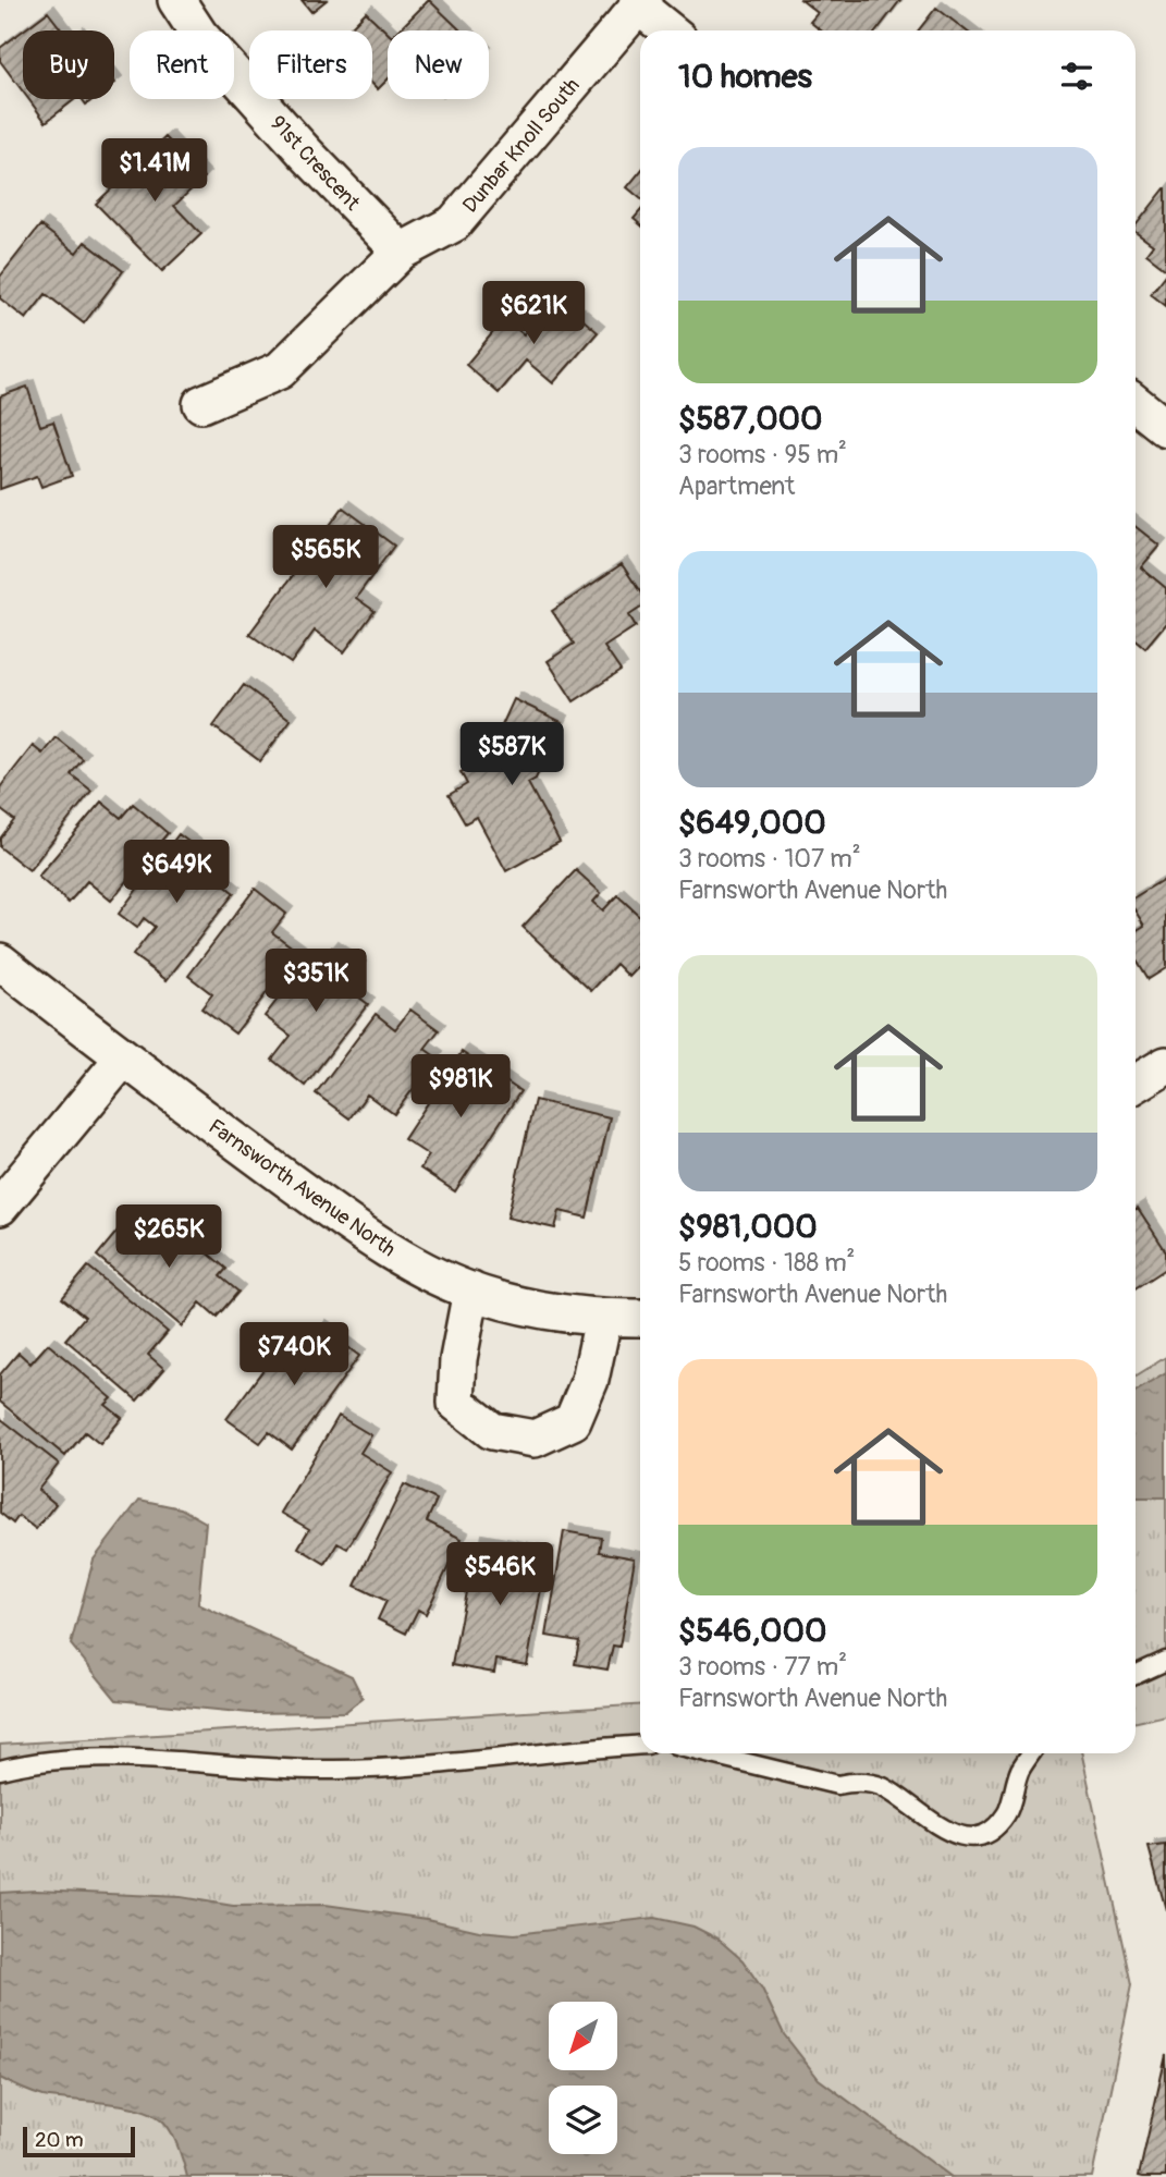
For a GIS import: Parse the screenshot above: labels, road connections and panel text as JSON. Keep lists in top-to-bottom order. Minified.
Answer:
{"streets":{"street":["Dunbar Knoll South","91st Crescent","Farnsworth Avenue North"]},"crossings":[["Dunbar Knoll South","91st Crescent"]],"scale_bar":"20 m","north":"bottom left","page":{"chip":["Buy","Rent","Filters","New"],"heading":"10 homes","list":[{"name":"$587,000","note":"3 rooms · 95 m² · Apartment"},{"name":"$649,000","note":"3 rooms · 107 m² · Farnsworth Avenue North"},{"name":"$981,000","note":"5 rooms · 188 m² · Farnsworth Avenue North"},{"name":"$546,000","note":"3 rooms · 77 m² · Farnsworth Avenue North"}],"price":["$1.41M","$621K","$565K","$587K","$649K","$351K","$981K","$265K","$740K","$546K"],"scale":"20 m"}}
